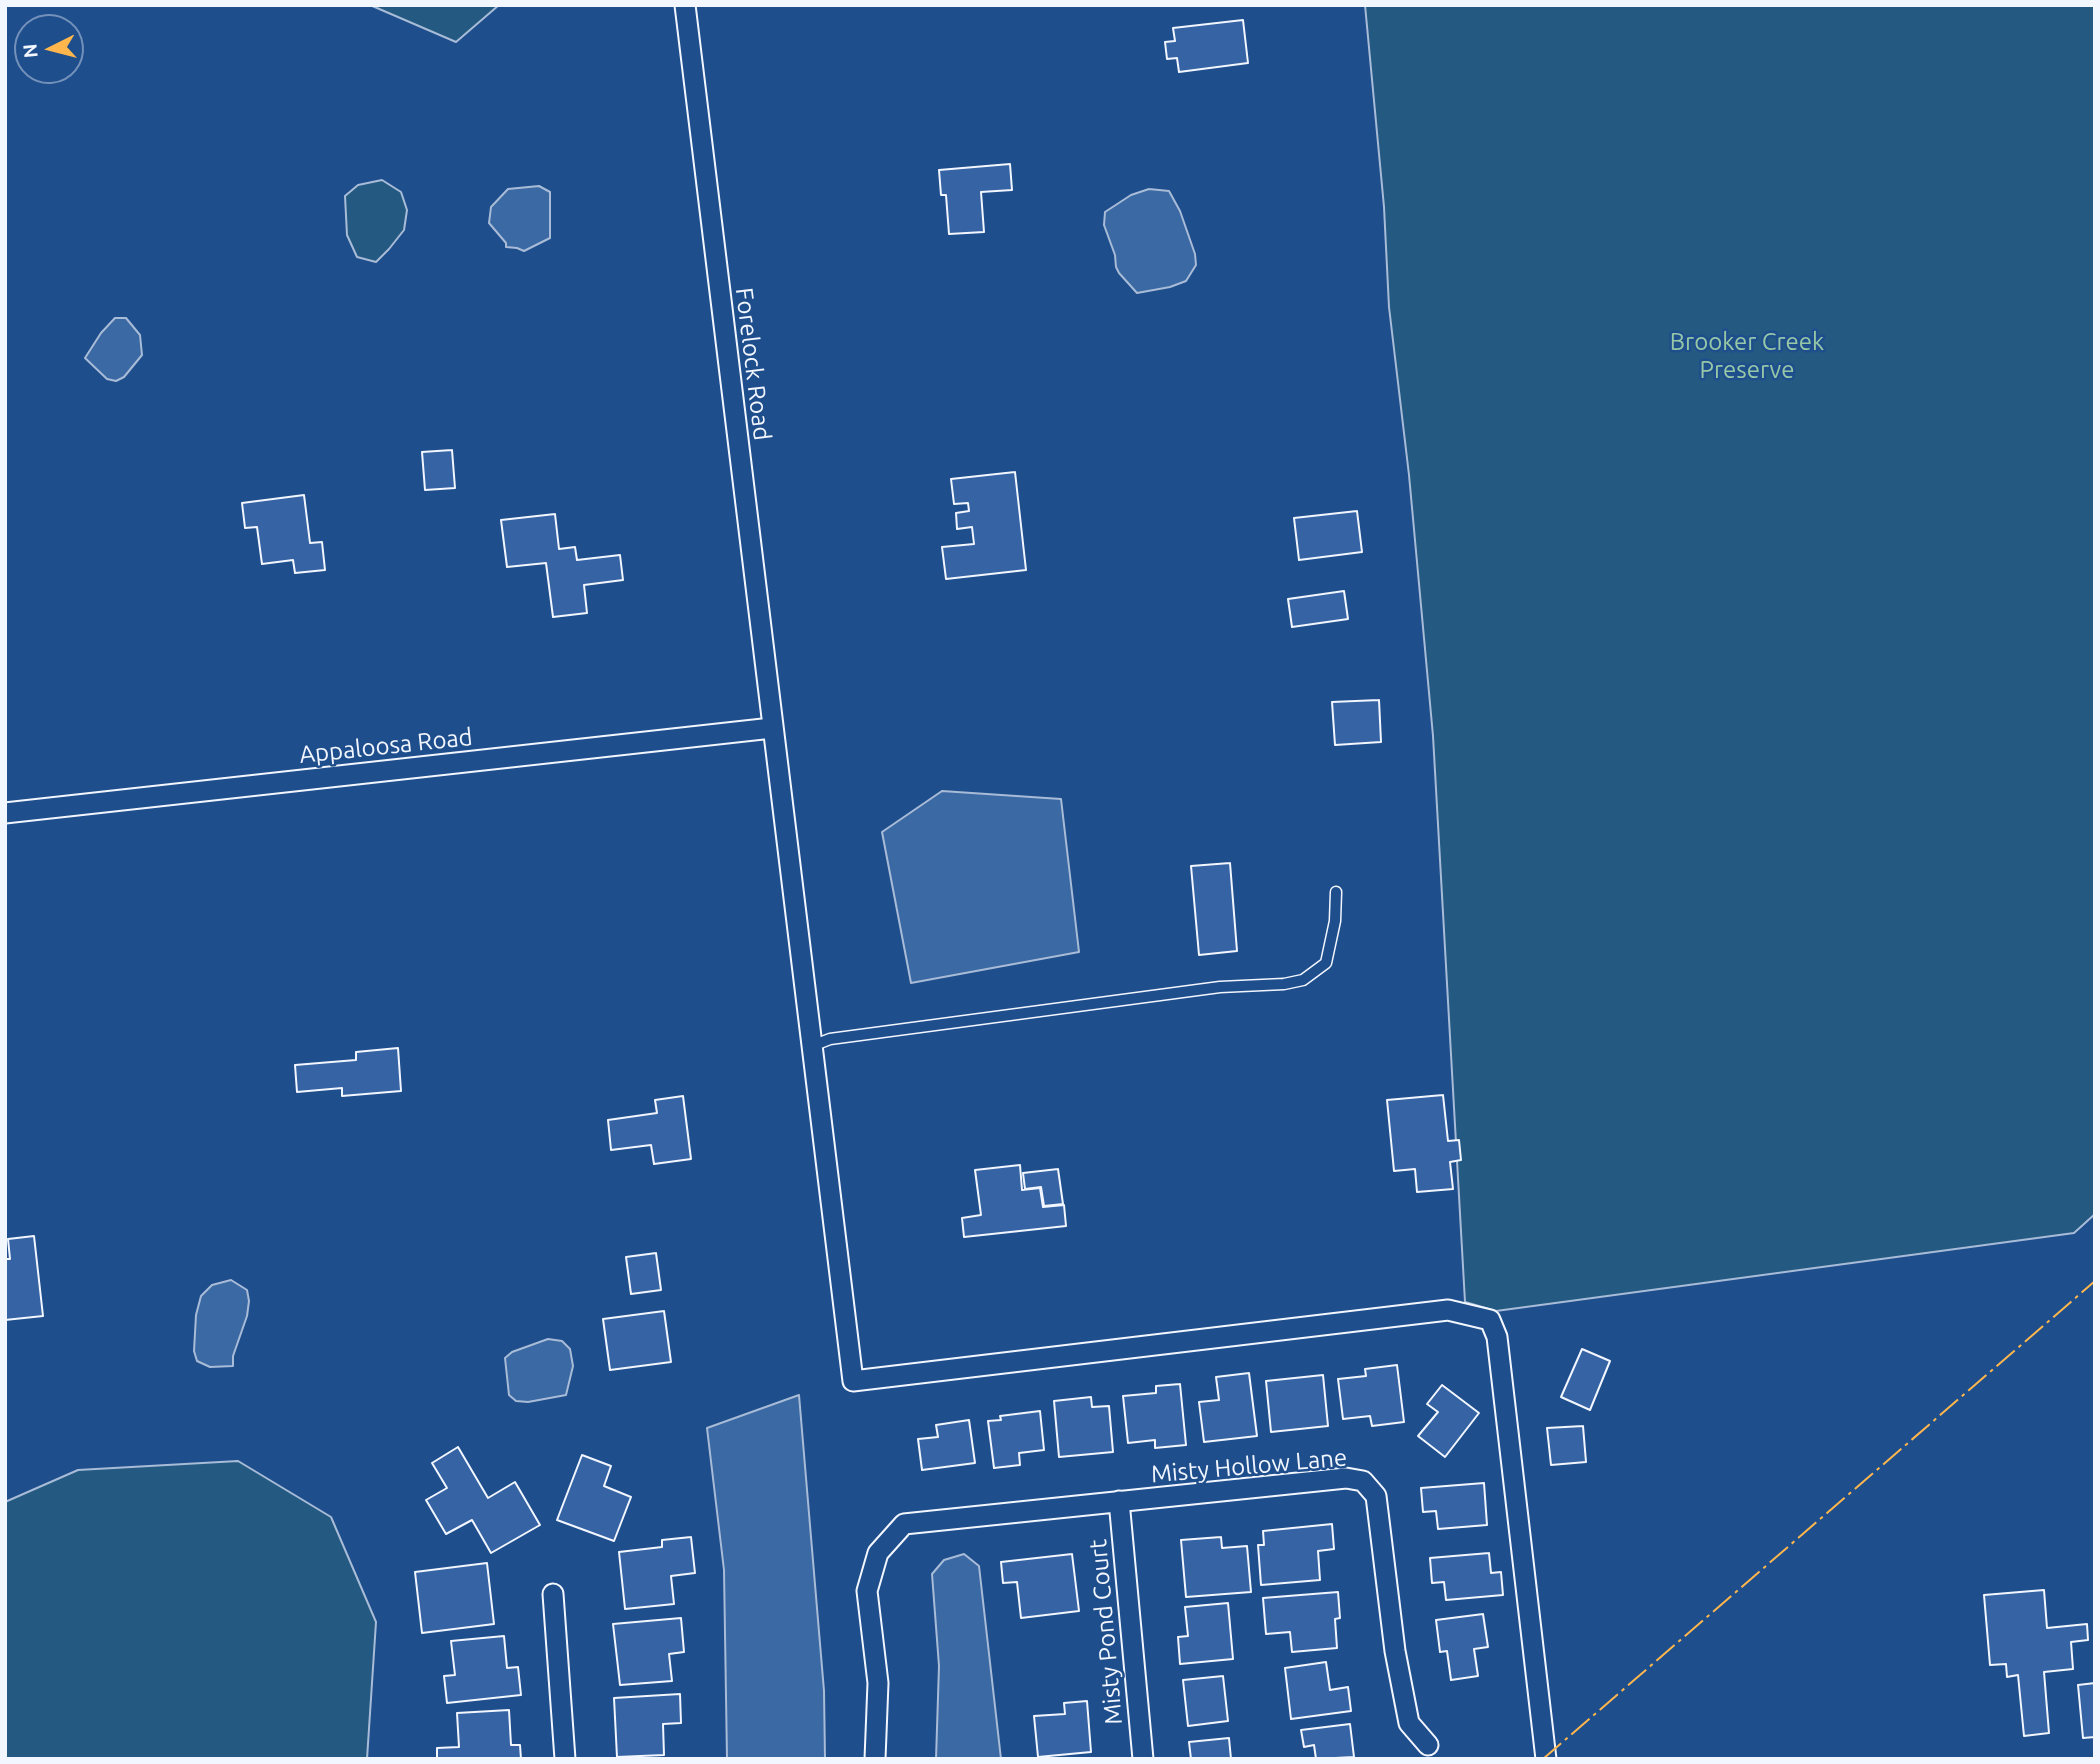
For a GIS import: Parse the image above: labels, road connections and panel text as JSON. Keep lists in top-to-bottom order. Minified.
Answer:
{"streets":{"street":["Forelock Road","Appaloosa Road","Misty Hollow Lane","Misty Pond Court"]},"crossings":[["Forelock Road","Appaloosa Road"],["Misty Hollow Lane","Misty Pond Court"]],"parks":["Brooker Creek Preserve"],"north":"left"}
